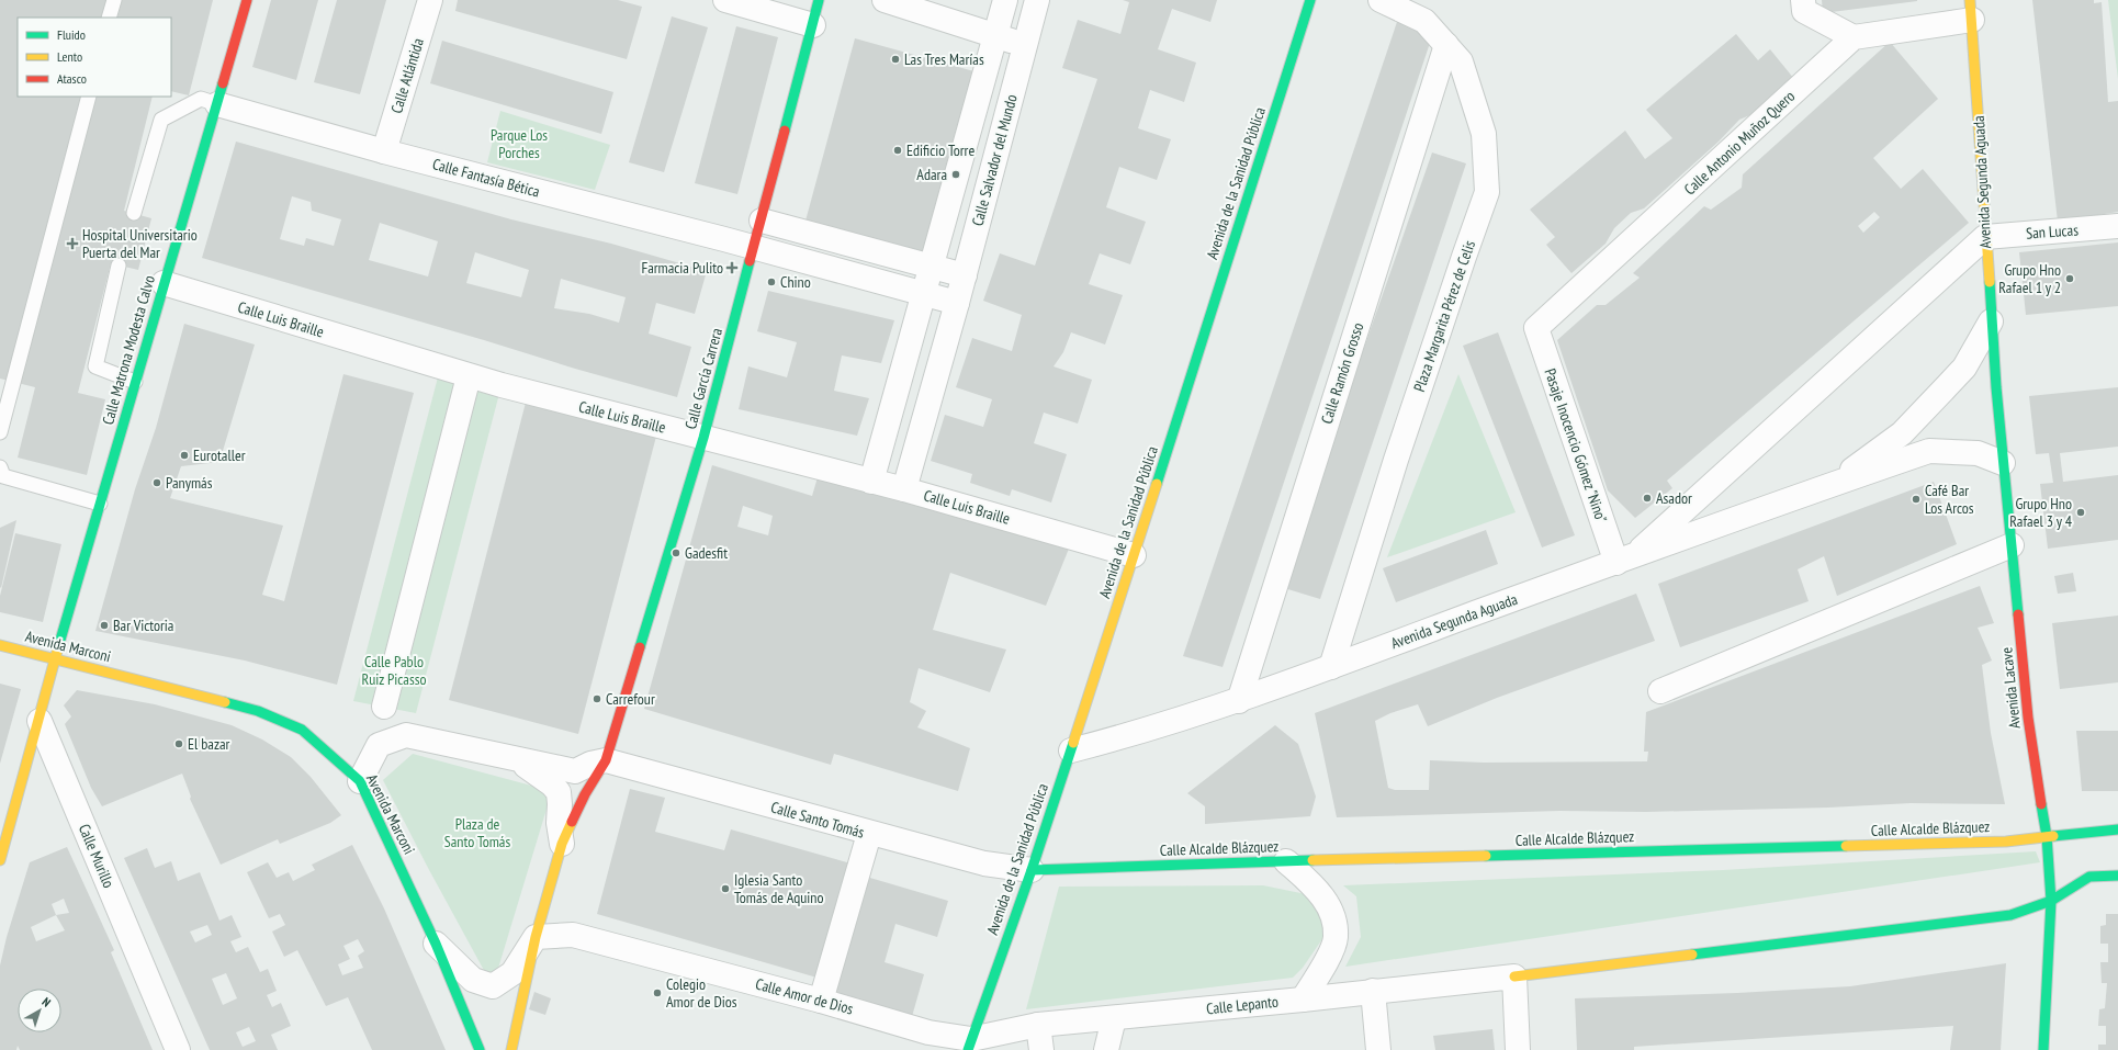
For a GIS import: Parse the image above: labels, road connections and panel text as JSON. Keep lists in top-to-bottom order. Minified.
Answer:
{"streets":{"street":["Calle Atlántida","Calle Antonio Muñoz Quero","Calle Salvador del Mundo","Calle Fantasía Bética","Avenida Segunda Aguada","Avenida de la Sanidad Pública","San Lucas","Plaza Margarita Pérez de Celis","Calle Luis Braille","Calle Matrona Modesta Calvo","Calle Ramón Grosso","Calle García Carrera","Pasaje Inocencio Gómez \"Nino\"","Avenida Marconi","Avenida Lacave","Calle Santo Tomás","Calle Alcalde Blázquez","Calle Murillo","Calle Amor de Dios","Calle Lepanto"]},"crossings":[["Calle Atlántida","Calle Fantasía Bética"],["Calle Antonio Muñoz Quero","Pasaje Inocencio Gómez \"Nino\""],["Calle Salvador del Mundo","Calle Luis Braille"],["Calle Fantasía Bética","Calle Matrona Modesta Calvo"],["Calle Fantasía Bética","Calle García Carrera"],["Avenida Segunda Aguada","Avenida de la Sanidad Pública"],["Avenida Segunda Aguada","San Lucas"],["Avenida Segunda Aguada","Plaza Margarita Pérez de Celis"],["Avenida Segunda Aguada","Calle Ramón Grosso"],["Avenida Segunda Aguada","Pasaje Inocencio Gómez \"Nino\""],["Avenida Segunda Aguada","Avenida Lacave"],["Avenida de la Sanidad Pública","Calle Luis Braille"],["Avenida de la Sanidad Pública","Calle Santo Tomás"],["Avenida de la Sanidad Pública","Calle Alcalde Blázquez"],["Avenida de la Sanidad Pública","Calle Amor de Dios"],["Avenida de la Sanidad Pública","Calle Lepanto"],["Plaza Margarita Pérez de Celis","Calle Ramón Grosso"],["Calle Luis Braille","Calle Matrona Modesta Calvo"],["Calle Luis Braille","Calle García Carrera"],["Calle Matrona Modesta Calvo","Avenida Marconi"],["Calle García Carrera","Calle Santo Tomás"],["Avenida Lacave","Calle Alcalde Blázquez"],["Calle Santo Tomás","Calle Alcalde Blázquez"],["Calle Amor de Dios","Calle Lepanto"]],"parks":["Parque Los Porches","Calle Pablo Ruiz Picasso","Plaza de Santo Tomás"],"places":{"other":["Las Tres Marías","Edificio Torre","Adara","Grupo Hno Rafael 1 y 2","Chino","Eurotaller","Panymás","Asador","Café Bar Los Arcos","Grupo Hno Rafael 3 y 4","Gadesfit","Bar Victoria","Carrefour","El bazar","Iglesia Santo Tomás de Aquino","Colegio Amor de Dios"],"health":["Hospital Universitario Puerta del Mar","Farmacia Pulito"]},"legend":["Fluido","Lento","Atasco"],"north":"top right"}
